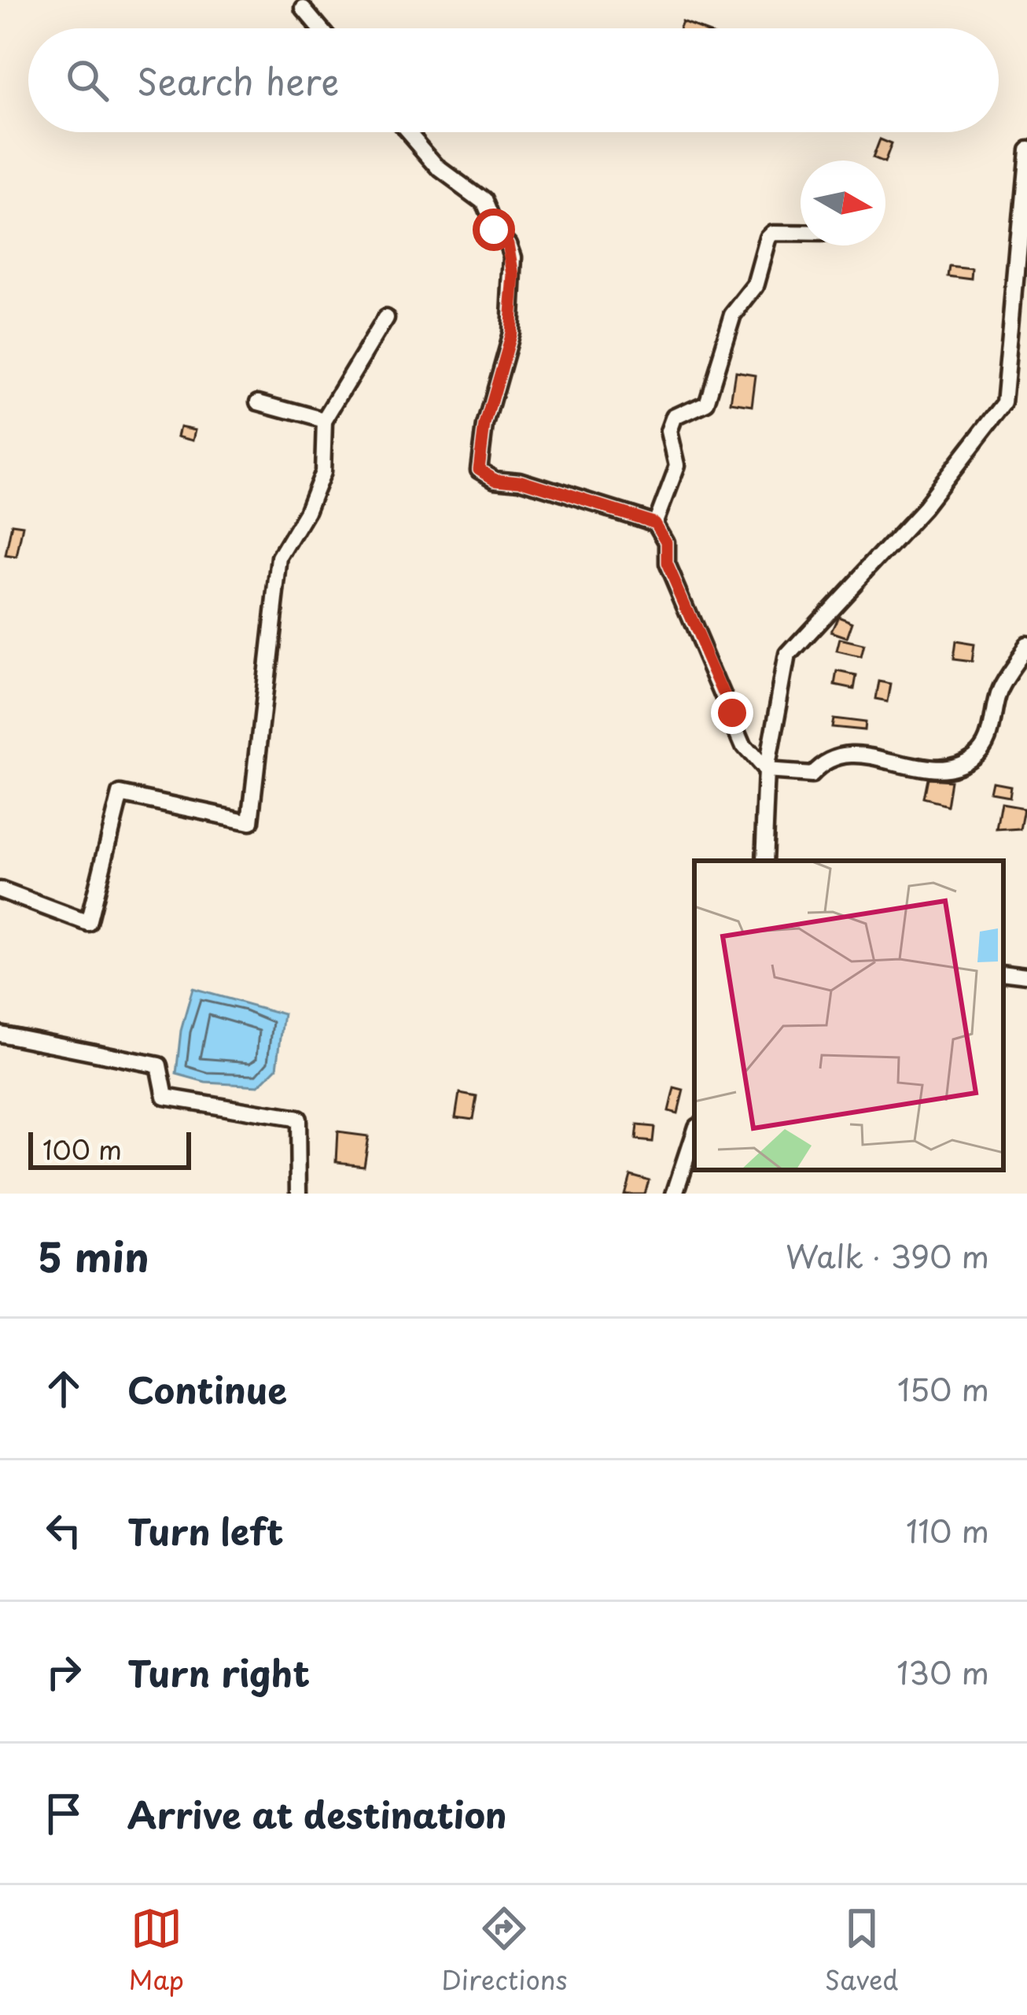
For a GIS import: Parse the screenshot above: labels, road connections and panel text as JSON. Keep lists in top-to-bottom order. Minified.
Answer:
{"scale_bar":"100 m","north":"right","page":{"search":"Search here","scale":"100 m","heading":["5 min","Walk · 390 m"],"list":[["Continue","150 m"],["Turn left","110 m"],["Turn right","130 m"],"Arrive at destination"],"nav":["Map","Directions","Saved"]}}
